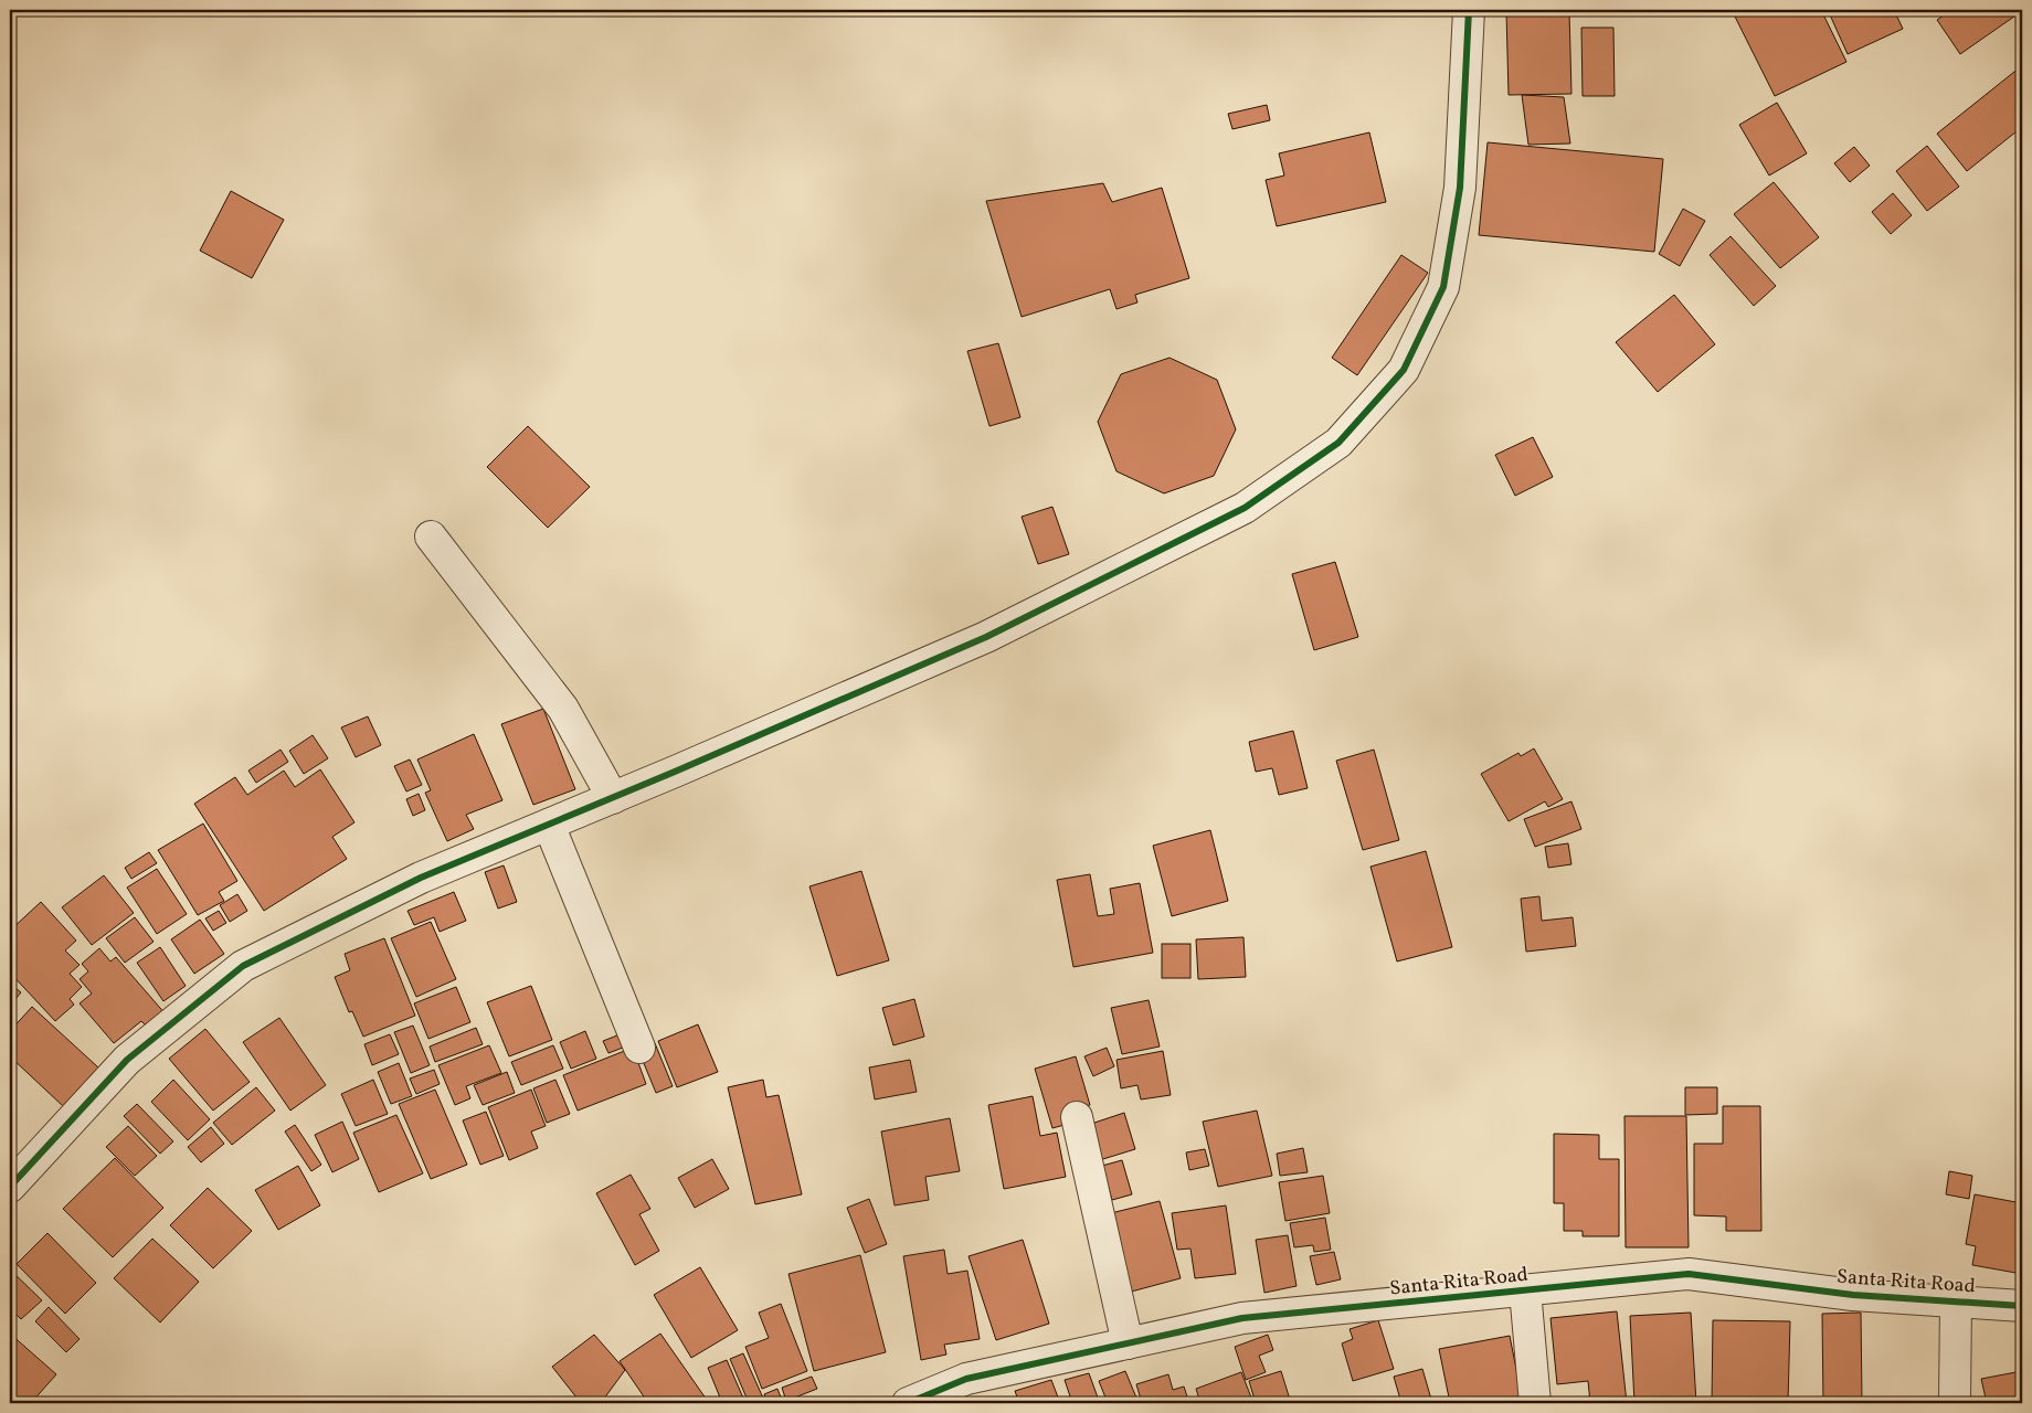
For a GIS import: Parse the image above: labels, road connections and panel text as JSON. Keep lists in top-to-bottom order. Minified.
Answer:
{"streets":{"street":["Santa Rita Road"]}}
